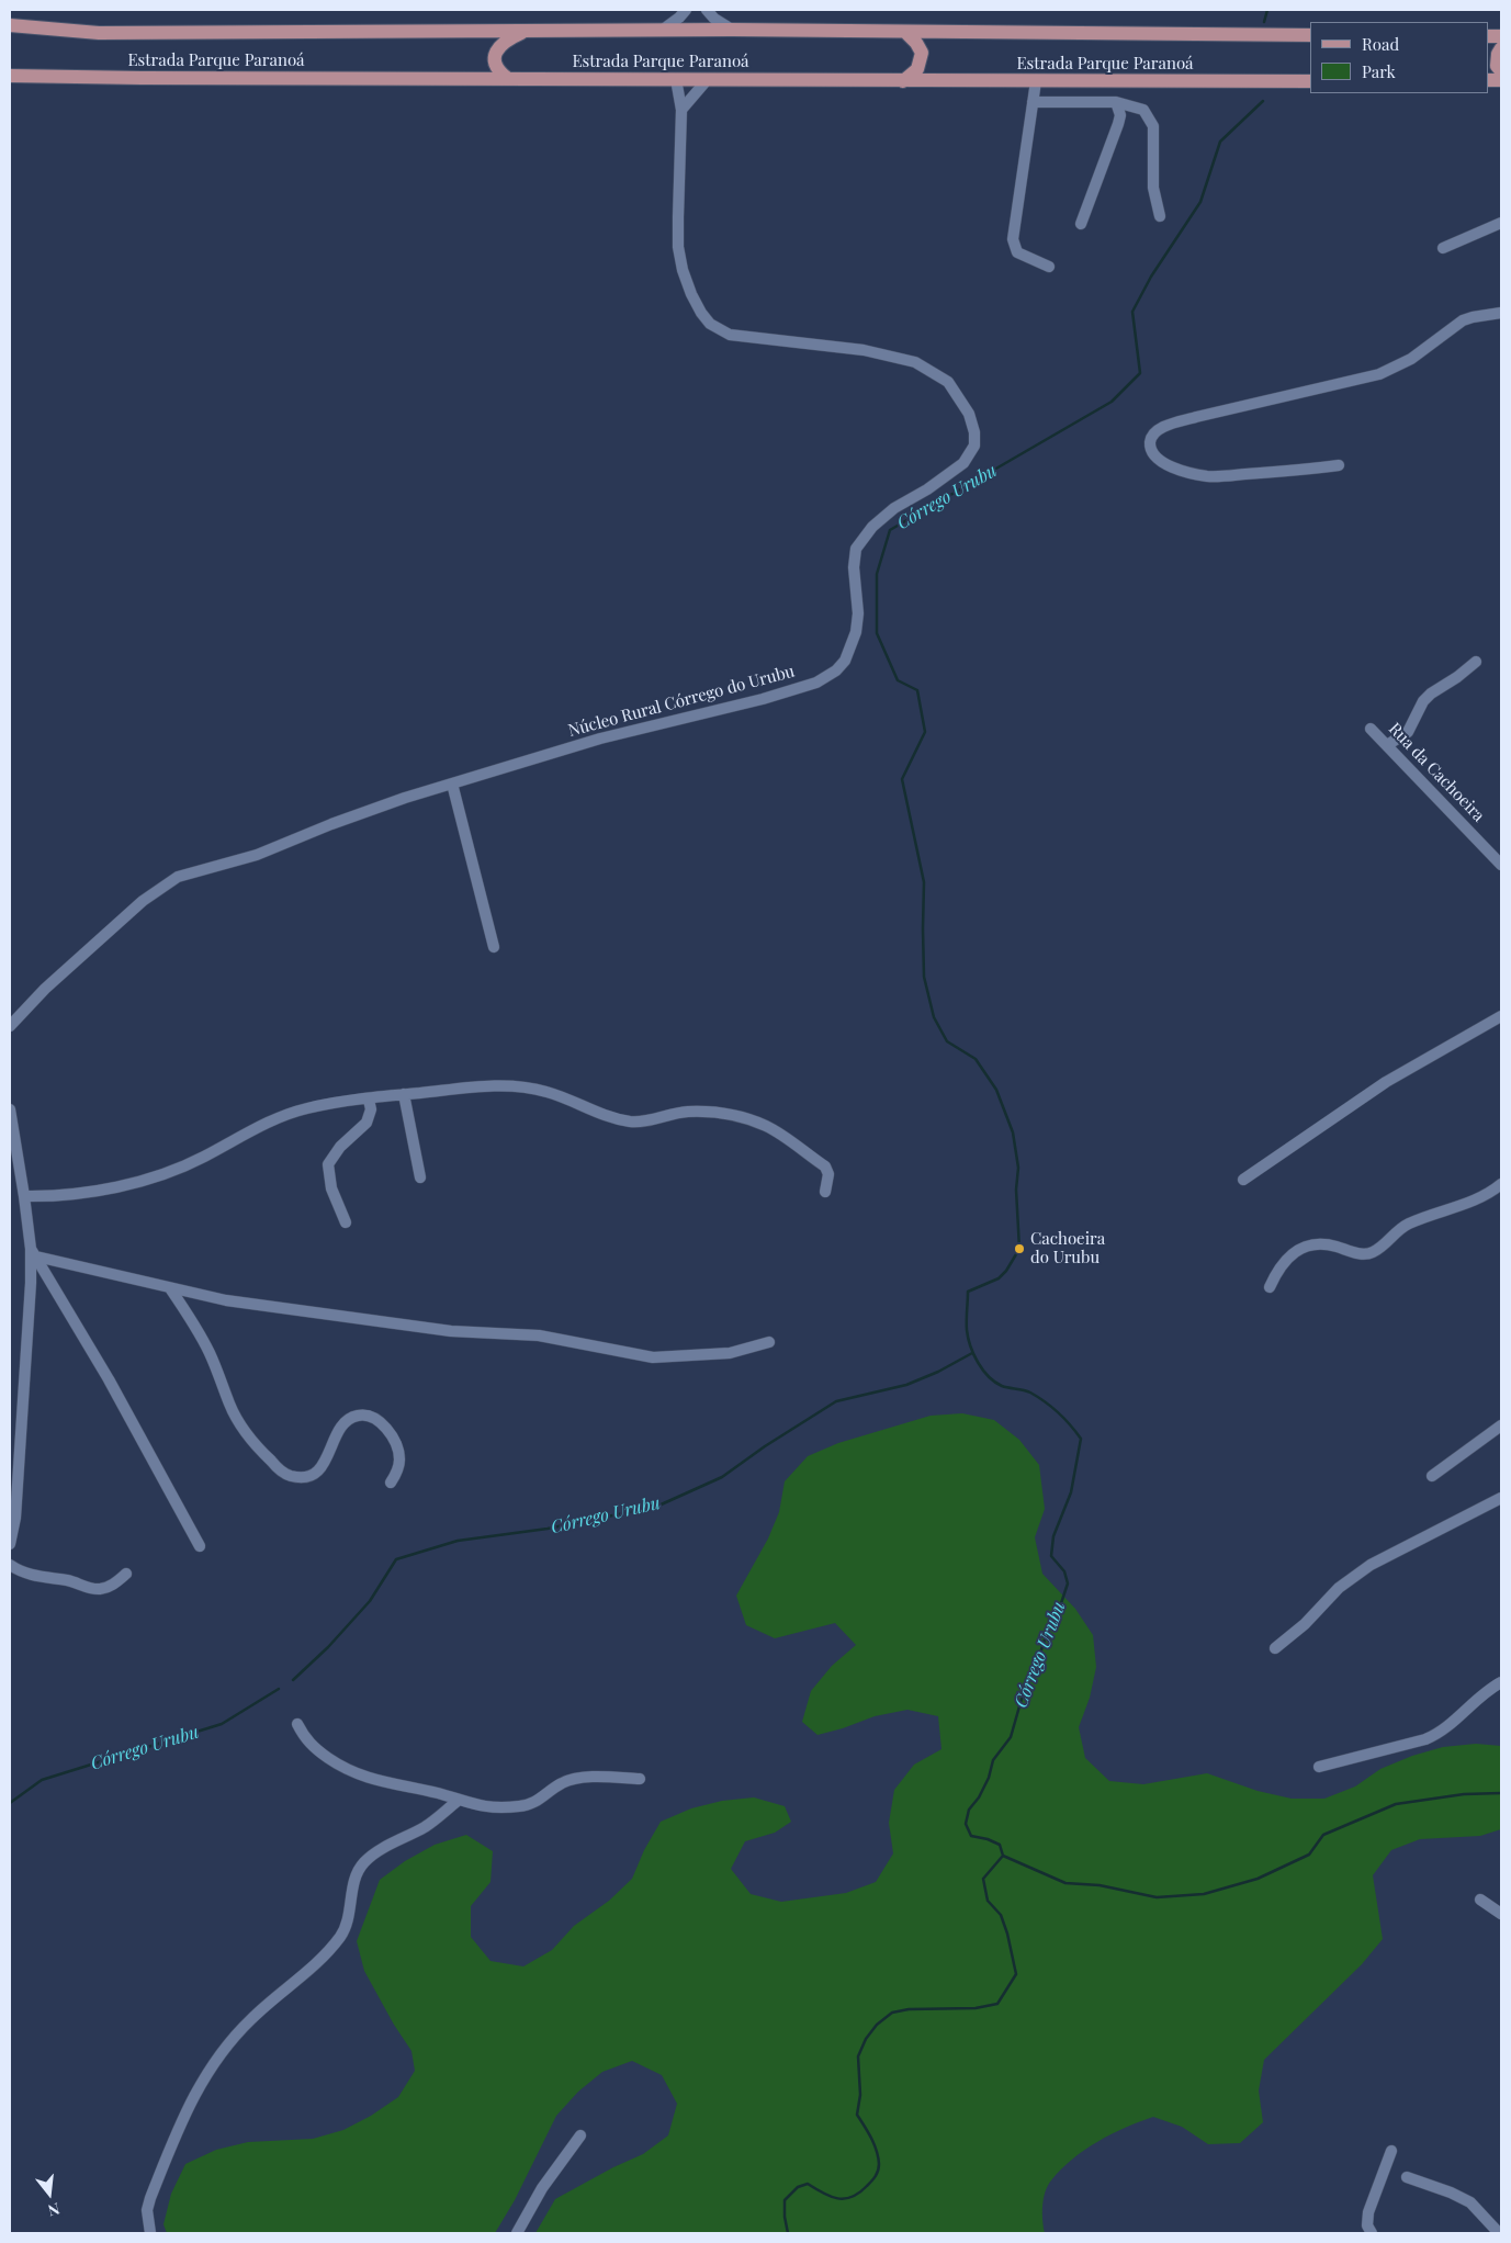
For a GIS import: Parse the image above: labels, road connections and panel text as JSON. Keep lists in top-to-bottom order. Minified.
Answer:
{"streets":{"main road":["Estrada Parque Paranoá"],"street":["Núcleo Rural Córrego do Urubu","Rua da Cachoeira"]},"crossings":[["Estrada Parque Paranoá","Núcleo Rural Córrego do Urubu"]],"water":["Córrego Urubu"],"places":["Cachoeira do Urubu"],"legend":["Road","Park"],"north":"bottom"}
